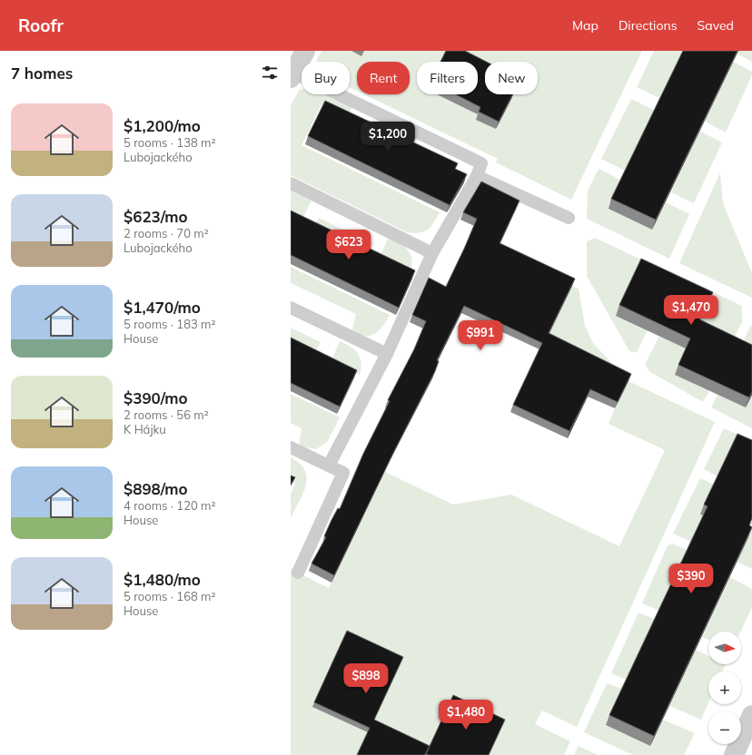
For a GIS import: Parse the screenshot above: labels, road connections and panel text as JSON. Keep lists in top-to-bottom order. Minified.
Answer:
{"north":"right","page":{"header":"Roofr","nav":["Map","Directions","Saved"],"heading":"7 homes","chip":["Buy","Rent","Filters","New"],"list":[{"name":"$1,200/mo","note":"5 rooms · 138 m² · Lubojackého"},{"name":"$623/mo","note":"2 rooms · 70 m² · Lubojackého"},{"name":"$1,470/mo","note":"5 rooms · 183 m² · House"},{"name":"$390/mo","note":"2 rooms · 56 m² · K Hájku"},{"name":"$898/mo","note":"4 rooms · 120 m² · House"},{"name":"$1,480/mo","note":"5 rooms · 168 m² · House"}],"price":["$1,200","$623","$1,470","$991","$390","$898","$1,480"],"map_buttons":["+","−"]}}
